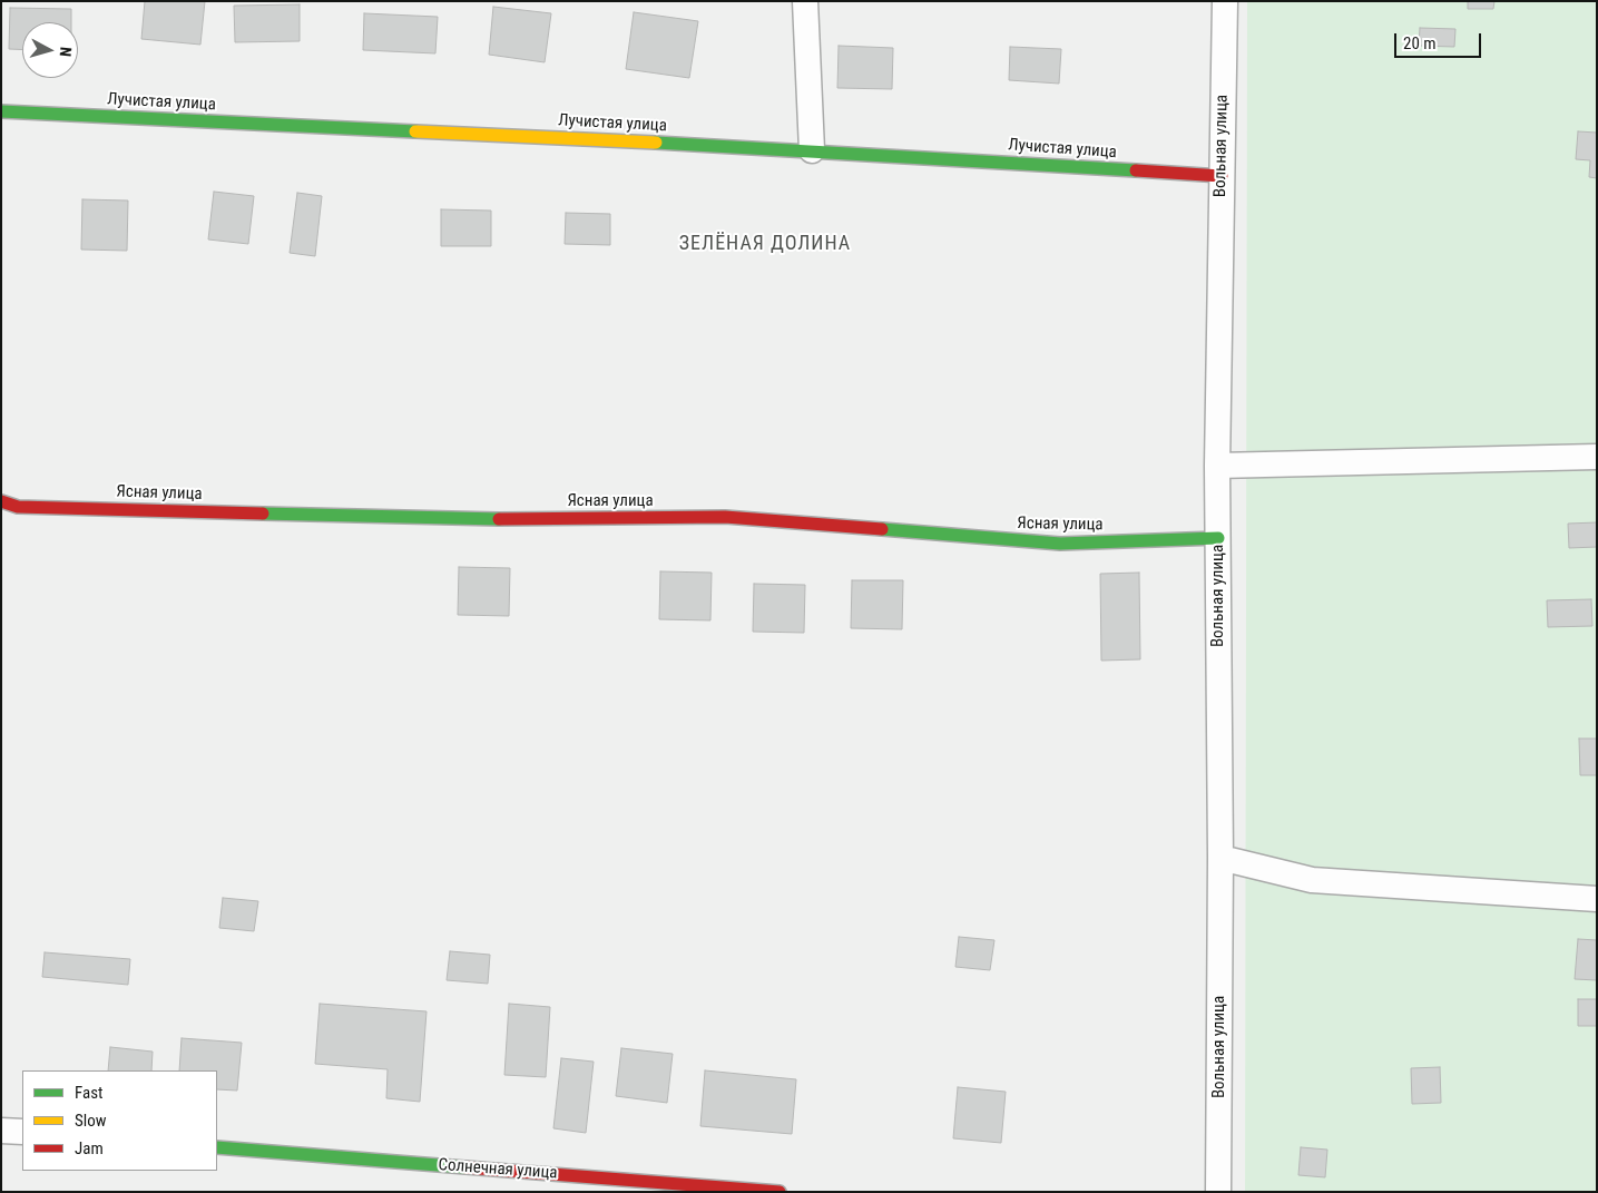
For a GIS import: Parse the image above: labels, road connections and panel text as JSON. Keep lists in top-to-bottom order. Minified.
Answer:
{"streets":{"street":["Лучистая улица","Вольная улица","Ясная улица","Солнечная улица"]},"crossings":[["Лучистая улица","Вольная улица"],["Вольная улица","Ясная улица"]],"districts":["ЗЕЛЁНАЯ ДОЛИНА"],"legend":["Fast","Slow","Jam"],"scale_bar":"20 m","north":"right"}
